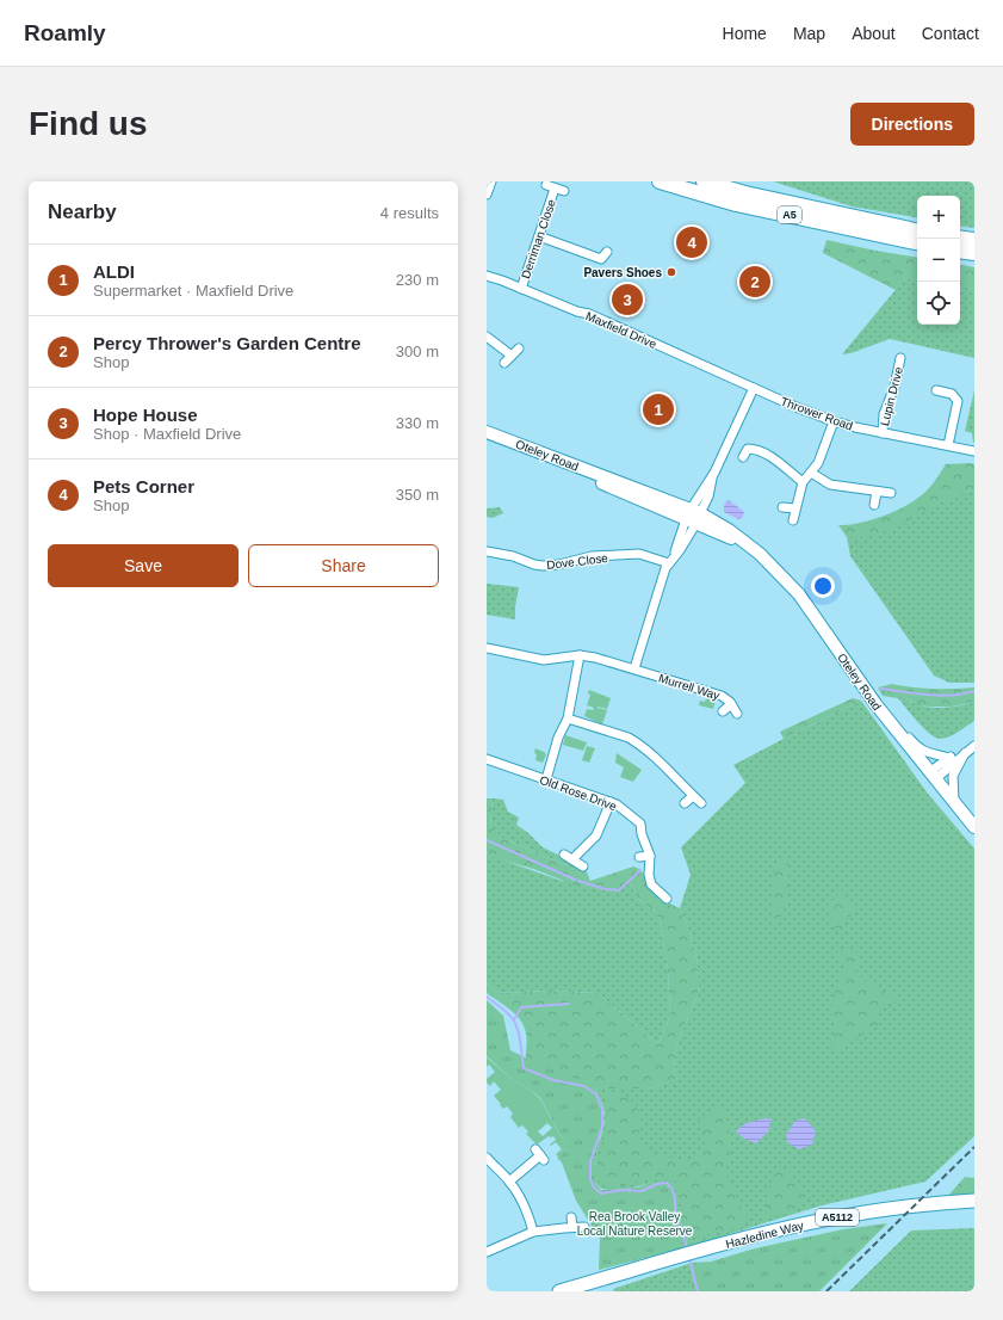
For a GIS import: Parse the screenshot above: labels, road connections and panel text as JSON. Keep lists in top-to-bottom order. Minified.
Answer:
{"streets":{"highway":["A5"],"main road":["Oteley Road","A5112","Hazledine Way"],"street":["Derriman Close","Maxfield Drive","Lupin Drive","Thrower Road","Dove Close","Murrell Way","Old Rose Drive"]},"crossings":[["Derriman Close","Maxfield Drive"],["Maxfield Drive","Thrower Road"],["Lupin Drive","Thrower Road"]],"parks":["Rea Brook Valley Local Nature Reserve"],"places":["Pavers Shoes"],"page":{"header":"Roamly","nav":["Home","Map","About","Contact"],"buttons":["Directions",["Save","Share"]],"title":"Find us","heading":["Nearby","4 results"],"map_buttons":["+","−"],"pins":["4","2","3","1"],"list":[{"mark":"1","name":"ALDI","note":"Supermarket · Maxfield Drive","value":"230 m"},{"mark":"2","name":"Percy Thrower's Garden Centre","note":"Shop","value":"300 m"},{"mark":"3","name":"Hope House","note":"Shop · Maxfield Drive","value":"330 m"},{"mark":"4","name":"Pets Corner","note":"Shop","value":"350 m"}]}}
